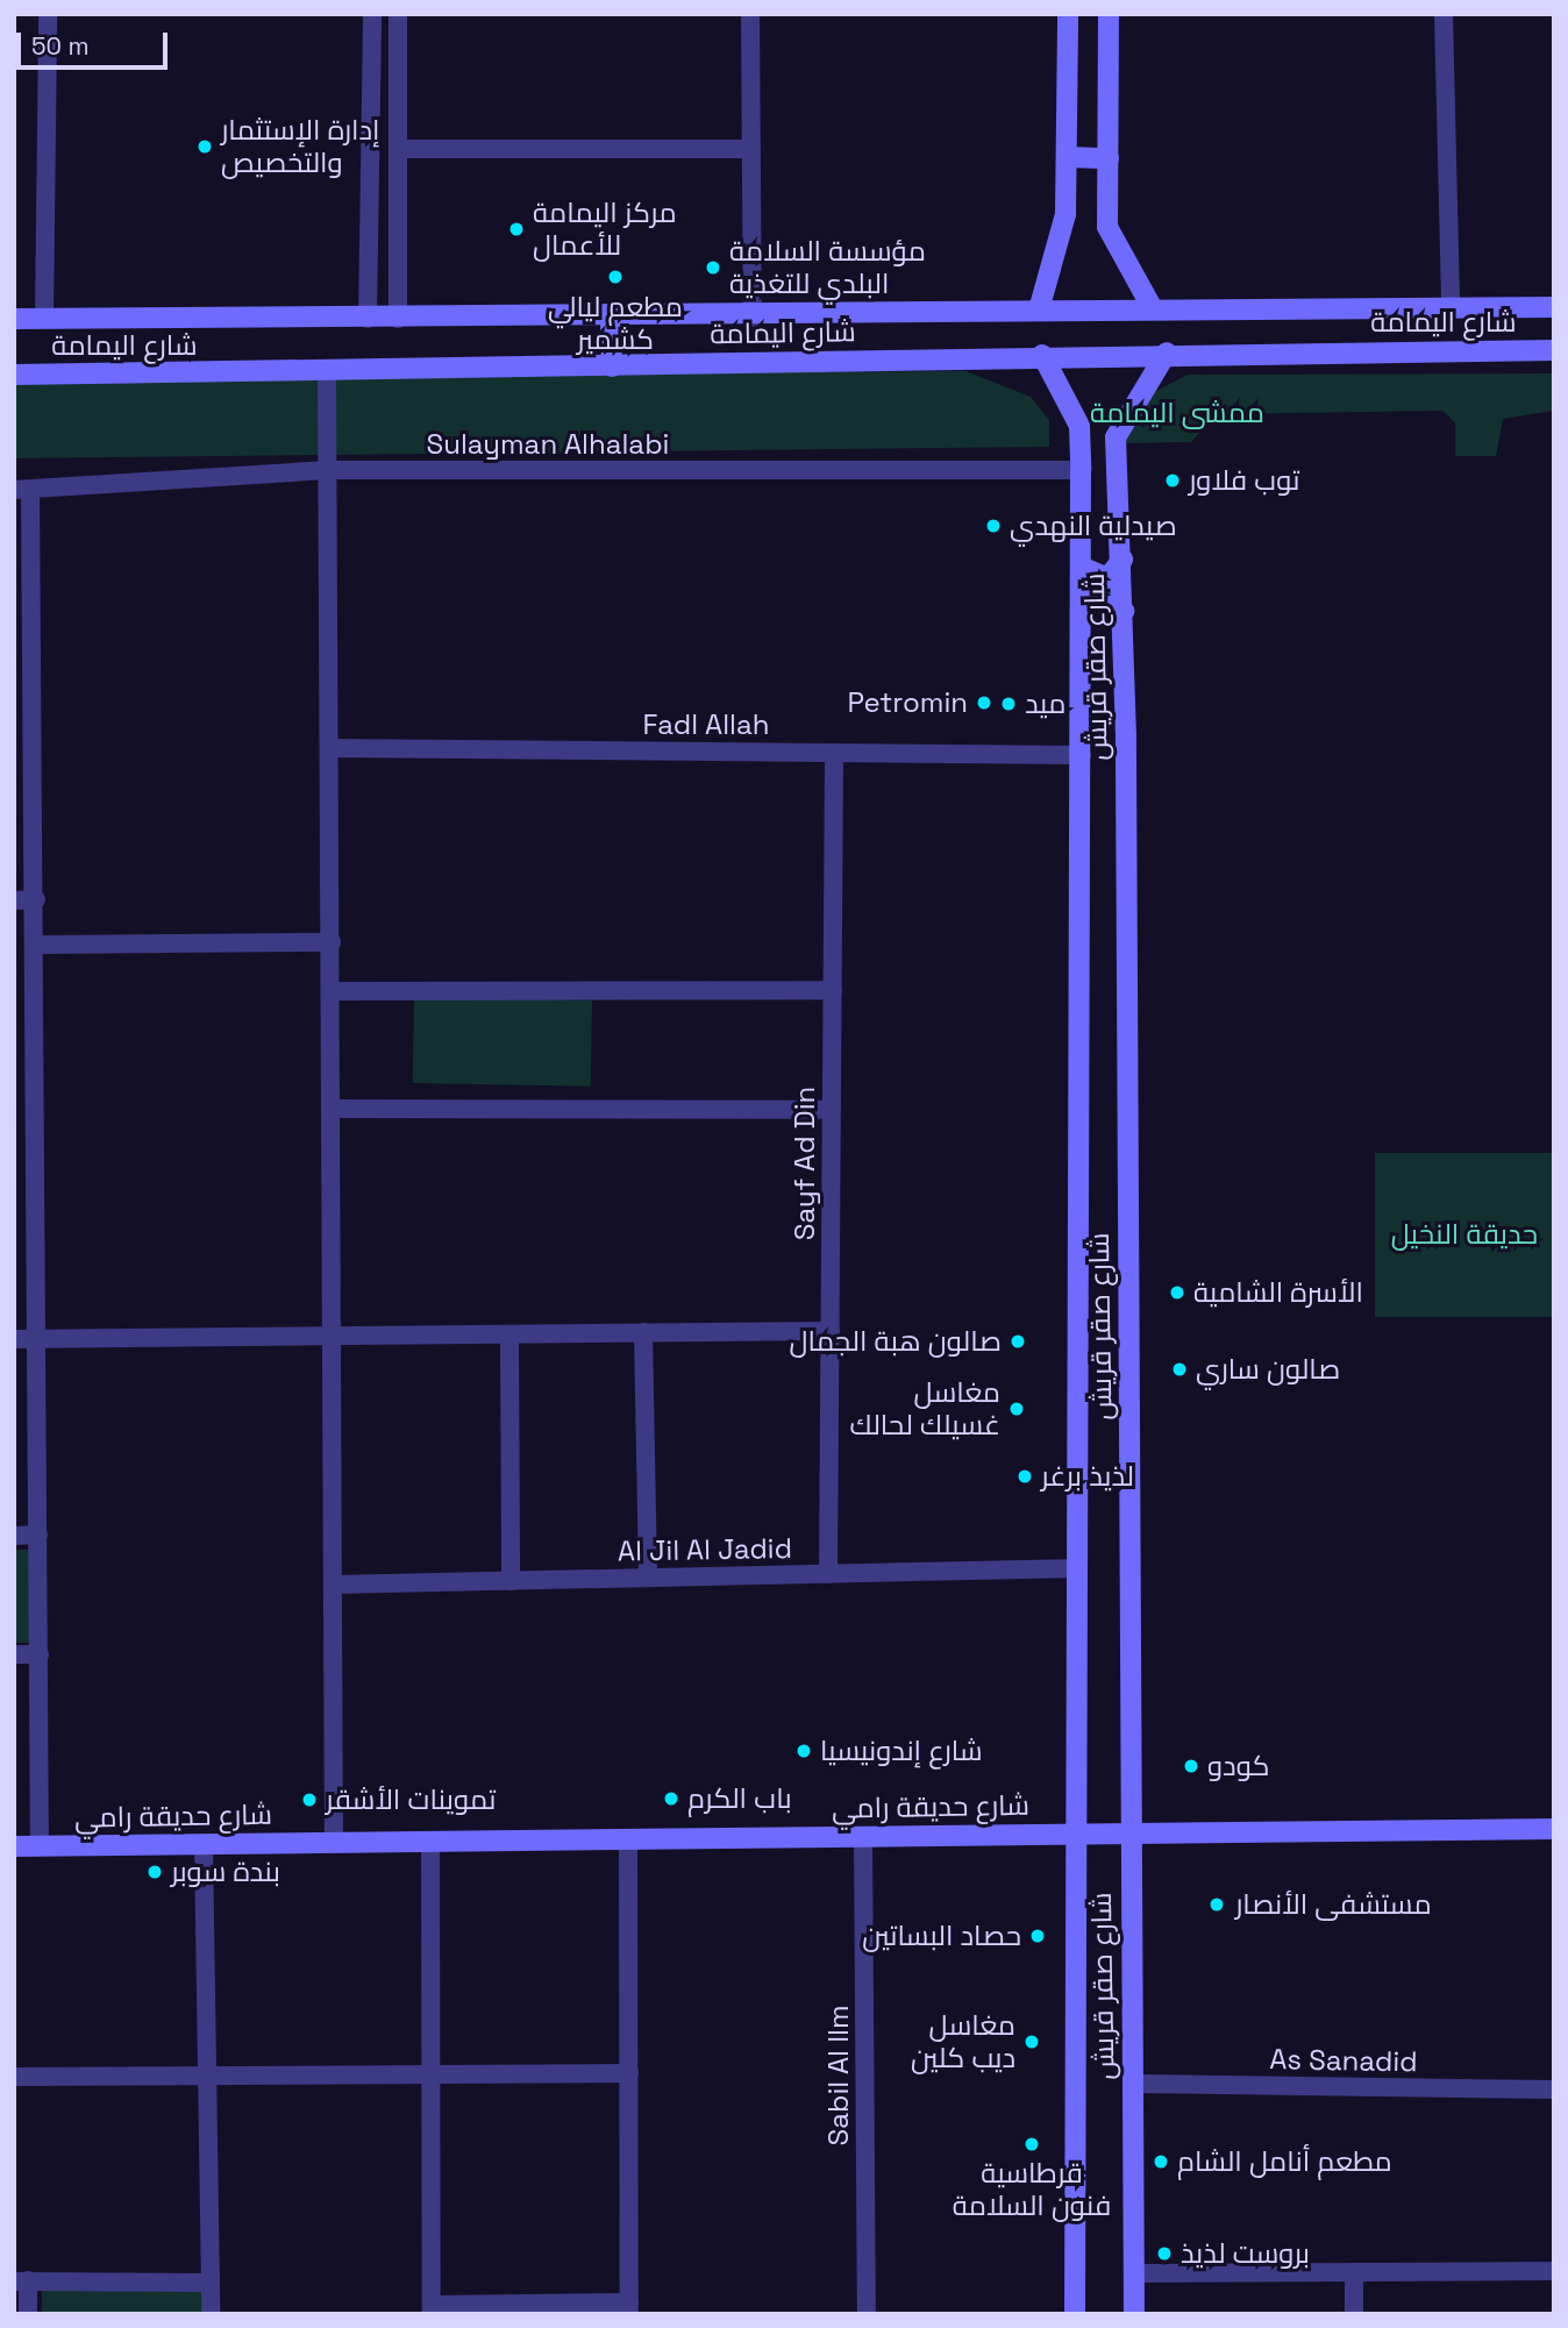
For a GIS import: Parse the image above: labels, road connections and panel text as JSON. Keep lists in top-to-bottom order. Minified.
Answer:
{"streets":{"street":["شارع اليمامة","Sulayman Alhalabi","شارع صقر قريش","Fadl Allah","Sayf Ad Din","Al Jil Al Jadid","شارع حديقة رامي","As Sanadid","Sabil Al llm"]},"crossings":[["شارع اليمامة","شارع صقر قريش"],["Sulayman Alhalabi","شارع صقر قريش"],["شارع صقر قريش","Fadl Allah"],["شارع صقر قريش","Al Jil Al Jadid"],["شارع صقر قريش","شارع حديقة رامي"],["شارع صقر قريش","As Sanadid"],["Fadl Allah","Sayf Ad Din"],["Sayf Ad Din","Al Jil Al Jadid"],["شارع حديقة رامي","Sabil Al llm"]],"parks":["ممشى اليمامة","حديقة النخيل"],"places":["إدارة الإستثمار والتخصيص","مركز اليمامة للأعمال","مؤسسة السلامة البلدي للتغذية","مطعم ليالي كشمير","توب فلاور","صيدلية النهدي","Petromin","ميد","الأسرة الشامية","صالون هبة الجمال","صالون ساري","مغاسل غسيلك لحالك","لذيذ برغر","شارع إندونيسيا","كودو","باب الكرم","تموينات الأشقر","بندة سوبر","مستشفى الأنصار","حصاد البساتين","مغاسل ديب كلين","قرطاسية فنون السلامة","مطعم أنامل الشام","بروست لذيذ"],"scale_bar":"50 m"}
